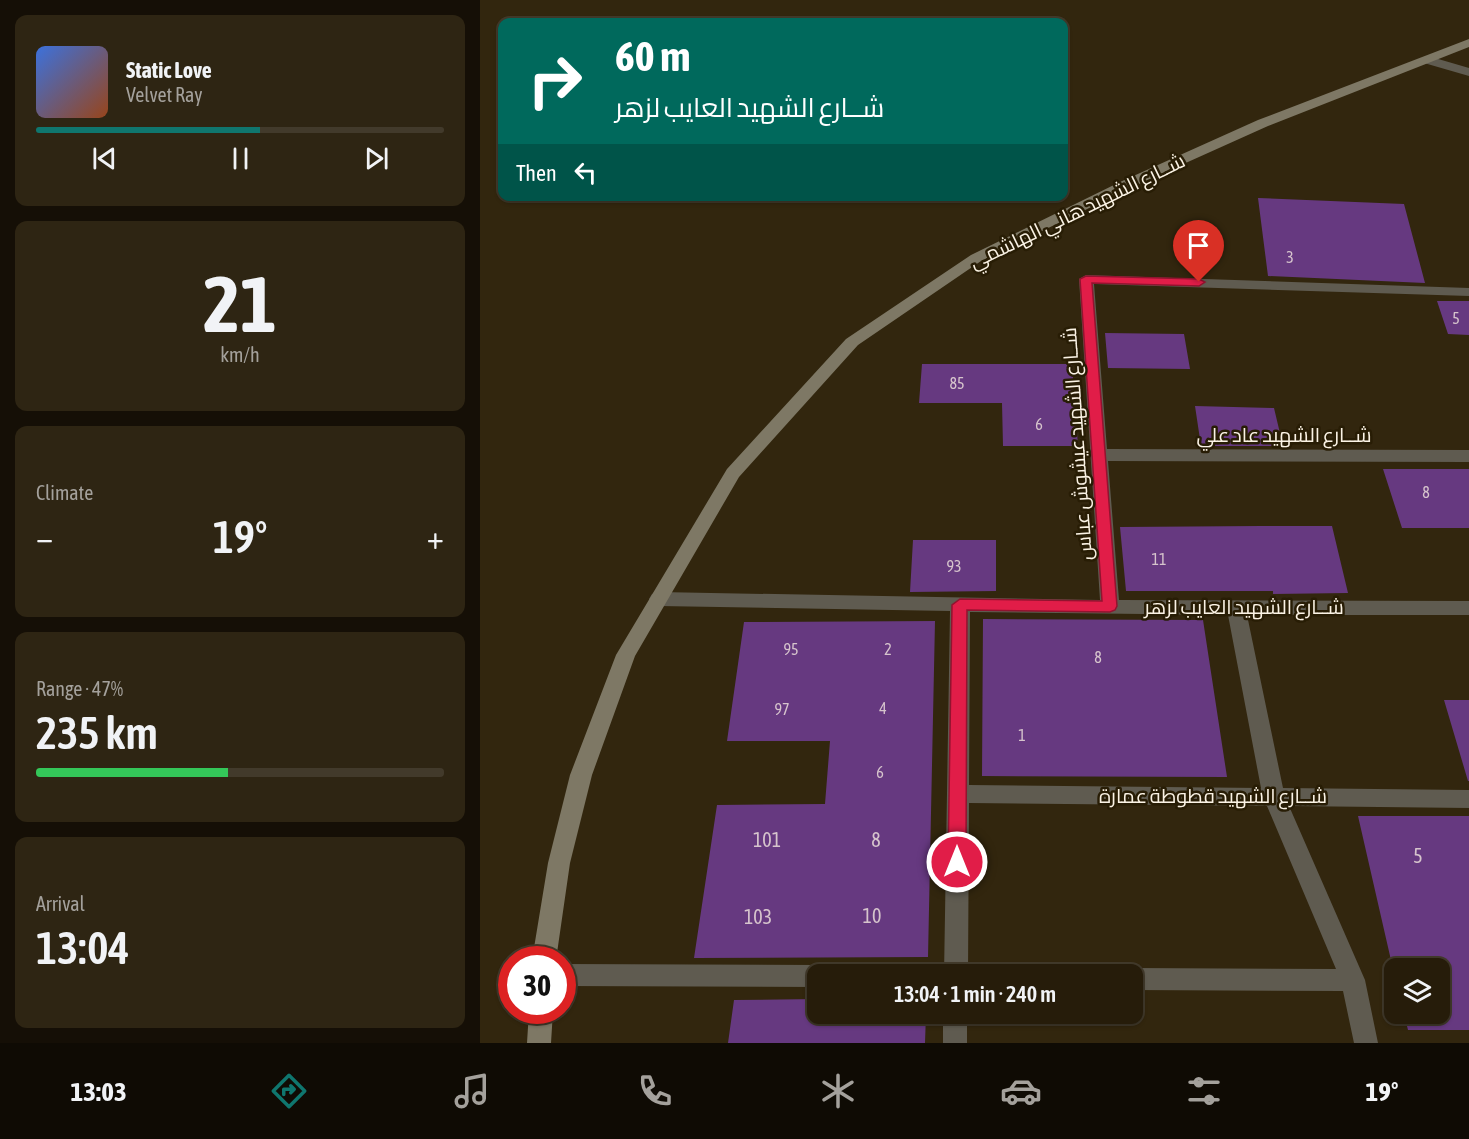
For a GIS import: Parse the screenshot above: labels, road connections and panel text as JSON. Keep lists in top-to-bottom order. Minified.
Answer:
{"streets":{"street":["شــارع الشهيد هاني الهاشمي","شــارع الشهيد عاد علي","شــارع الشهيد عيشوش عباس","شــارع الشهيد العايب لزهر","شــارع الشهيد قطوطة عمارة"]},"crossings":[["شــارع الشهيد هاني الهاشمي","شــارع الشهيد العايب لزهر"],["شــارع الشهيد عاد علي","شــارع الشهيد عيشوش عباس"],["شــارع الشهيد عيشوش عباس","شــارع الشهيد العايب لزهر"]],"house_numbers":["3","5","85","6","8","11","93","95","2","8","4","97","1","6","101","8","5","10","103"],"page":{"turn":["60 m","شــارع الشهيد العايب لزهر"],"song":["Static Love","Velvet Ray"],"then":"Then","tile":[["21","km/h"],"Climate",["Range · 47%","235 km"],["Arrival","13:04"]],"heat":["−","19°","+"],"limit":"30","trip":"13:04 · 1 min · 240 m","tabs":["13:03","19°"]}}
